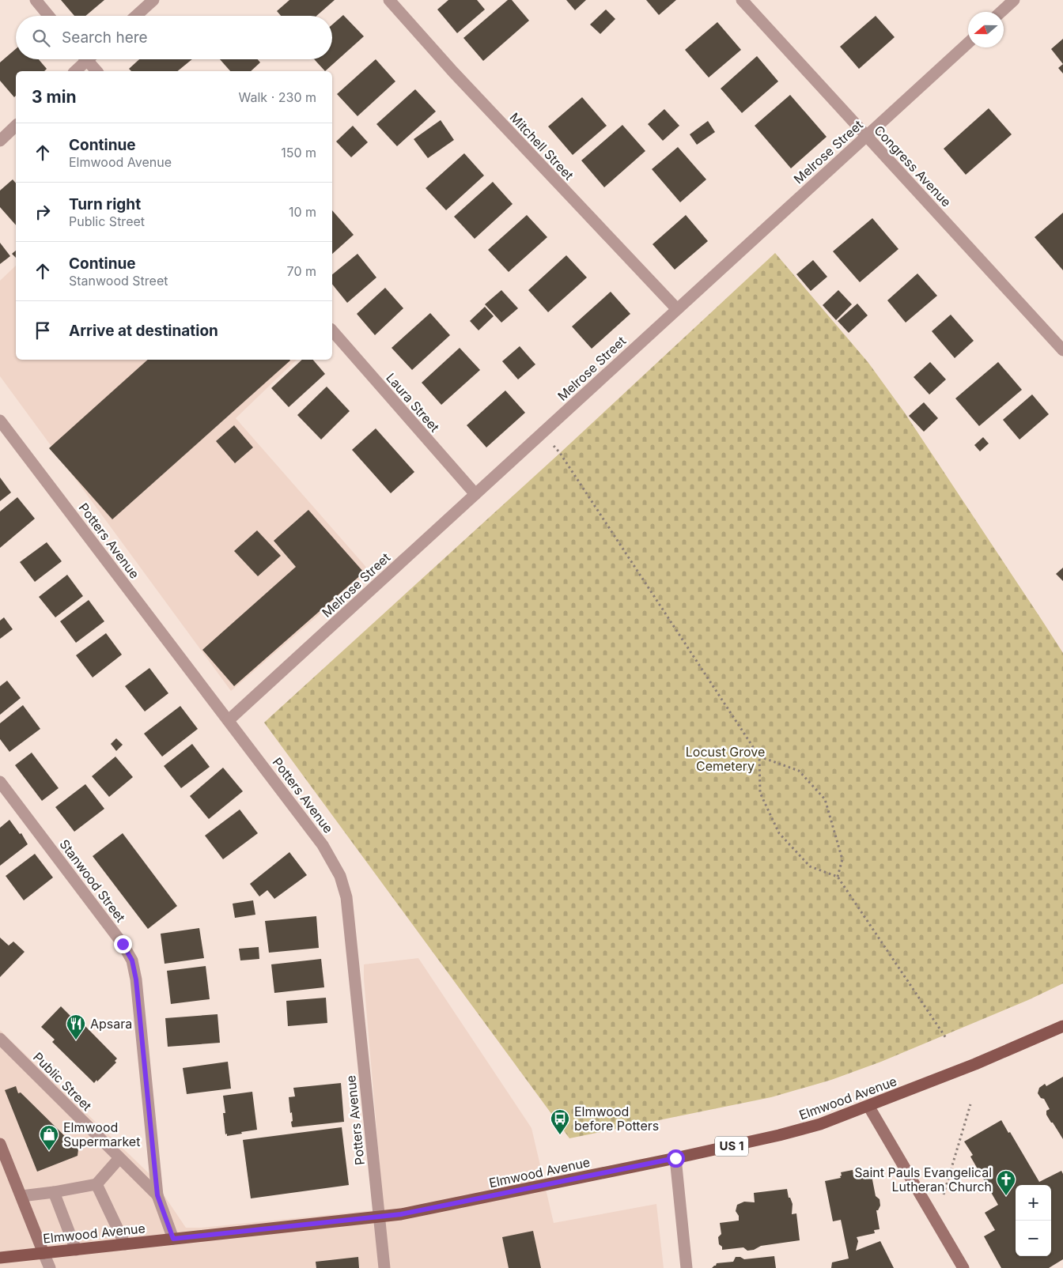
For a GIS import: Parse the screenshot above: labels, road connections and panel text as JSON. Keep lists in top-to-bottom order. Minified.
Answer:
{"streets":{"main road":["Elmwood Avenue","US 1"],"street":["Mitchell Street","Melrose Street","Congress Avenue","Laura Street","Potters Avenue","Stanwood Street","Public Street"]},"crossings":[["Mitchell Street","Melrose Street"],["Melrose Street","Congress Avenue"],["Melrose Street","Laura Street"],["Melrose Street","Potters Avenue"],["Potters Avenue","Elmwood Avenue"],["Stanwood Street","Public Street"],["Public Street","Elmwood Avenue"]],"parks":["Locust Grove Cemetery"],"places":{"restaurant":["Apsara"],"bus stop":["Elmwood before Potters"],"shop":["Elmwood Supermarket"],"church":["Saint Pauls Evangelical Lutheran Church"]},"north":"left","page":{"search":"Search here","heading":["3 min","Walk · 230 m"],"list":[["Continue","Elmwood Avenue","150 m"],["Turn right","Public Street","10 m"],["Continue","Stanwood Street","70 m"],"Arrive at destination"],"map_buttons":["+","−"]}}
